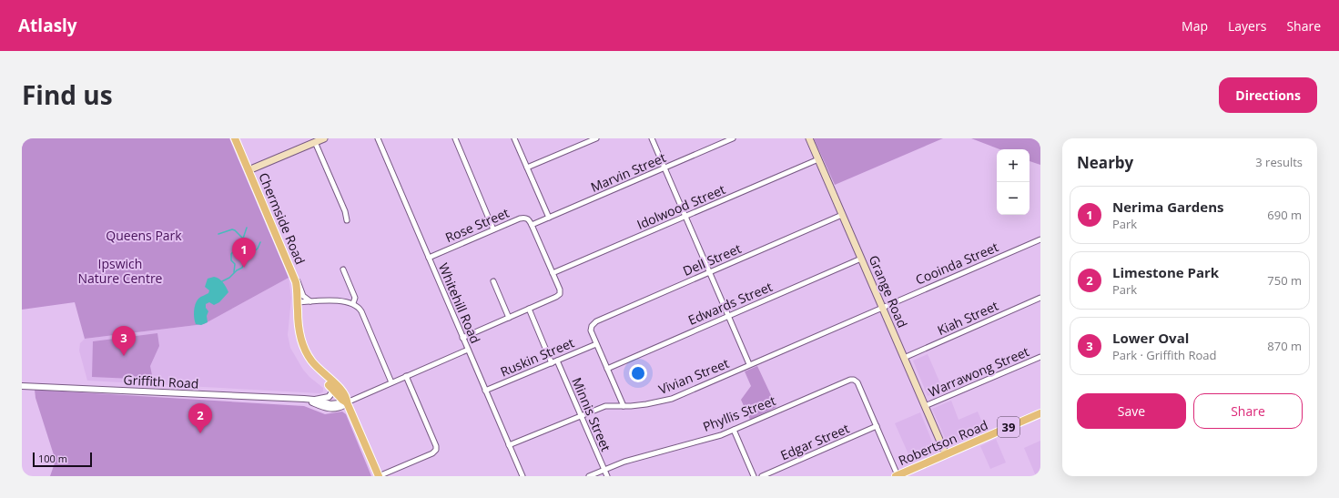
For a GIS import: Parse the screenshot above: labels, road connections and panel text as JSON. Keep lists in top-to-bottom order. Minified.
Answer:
{"streets":{"main road":["Chermside Road","Grange Road","39","Robertson Road"],"street":["Marvin Street","Idolwood Street","Rose Street","Dell Street","Cooinda Street","Whitehill Road","Edwards Street","Kiah Street","Ruskin Street","Warrawong Street","Vivian Street","Griffith Road","Phyllis Street","Minnis Street","Edgar Street"]},"crossings":[["Marvin Street","Rose Street"],["Idolwood Street","Grange Road"],["Chermside Road","Griffith Road"],["Rose Street","Whitehill Road"],["Dell Street","Grange Road"],["Dell Street","Ruskin Street"],["Cooinda Street","Grange Road"],["Cooinda Street","Vivian Street"],["Grange Road","Edwards Street"],["Grange Road","Kiah Street"],["Grange Road","Warrawong Street"],["Grange Road","Vivian Street"],["Grange Road","Robertson Road"],["Whitehill Road","Ruskin Street"],["Whitehill Road","Vivian Street"],["Whitehill Road","Griffith Road"],["Ruskin Street","Minnis Street"],["Vivian Street","Minnis Street"],["Phyllis Street","Minnis Street"],["Phyllis Street","Edgar Street"]],"parks":["Queens Park","Ipswich Nature Centre"],"scale_bar":"100 m","page":{"header":"Atlasly","nav":["Map","Layers","Share"],"title":"Find us","buttons":["Directions",["Save","Share"]],"heading":["Nearby","3 results"],"map_buttons":["+","−"],"list":[{"mark":"1","name":"Nerima Gardens","note":"Park","value":"690 m"},{"mark":"2","name":"Limestone Park","note":"Park","value":"750 m"},{"mark":"3","name":"Lower Oval","note":"Park · Griffith Road","value":"870 m"}],"pins":["1","3","2"],"scale":"100 m"}}
